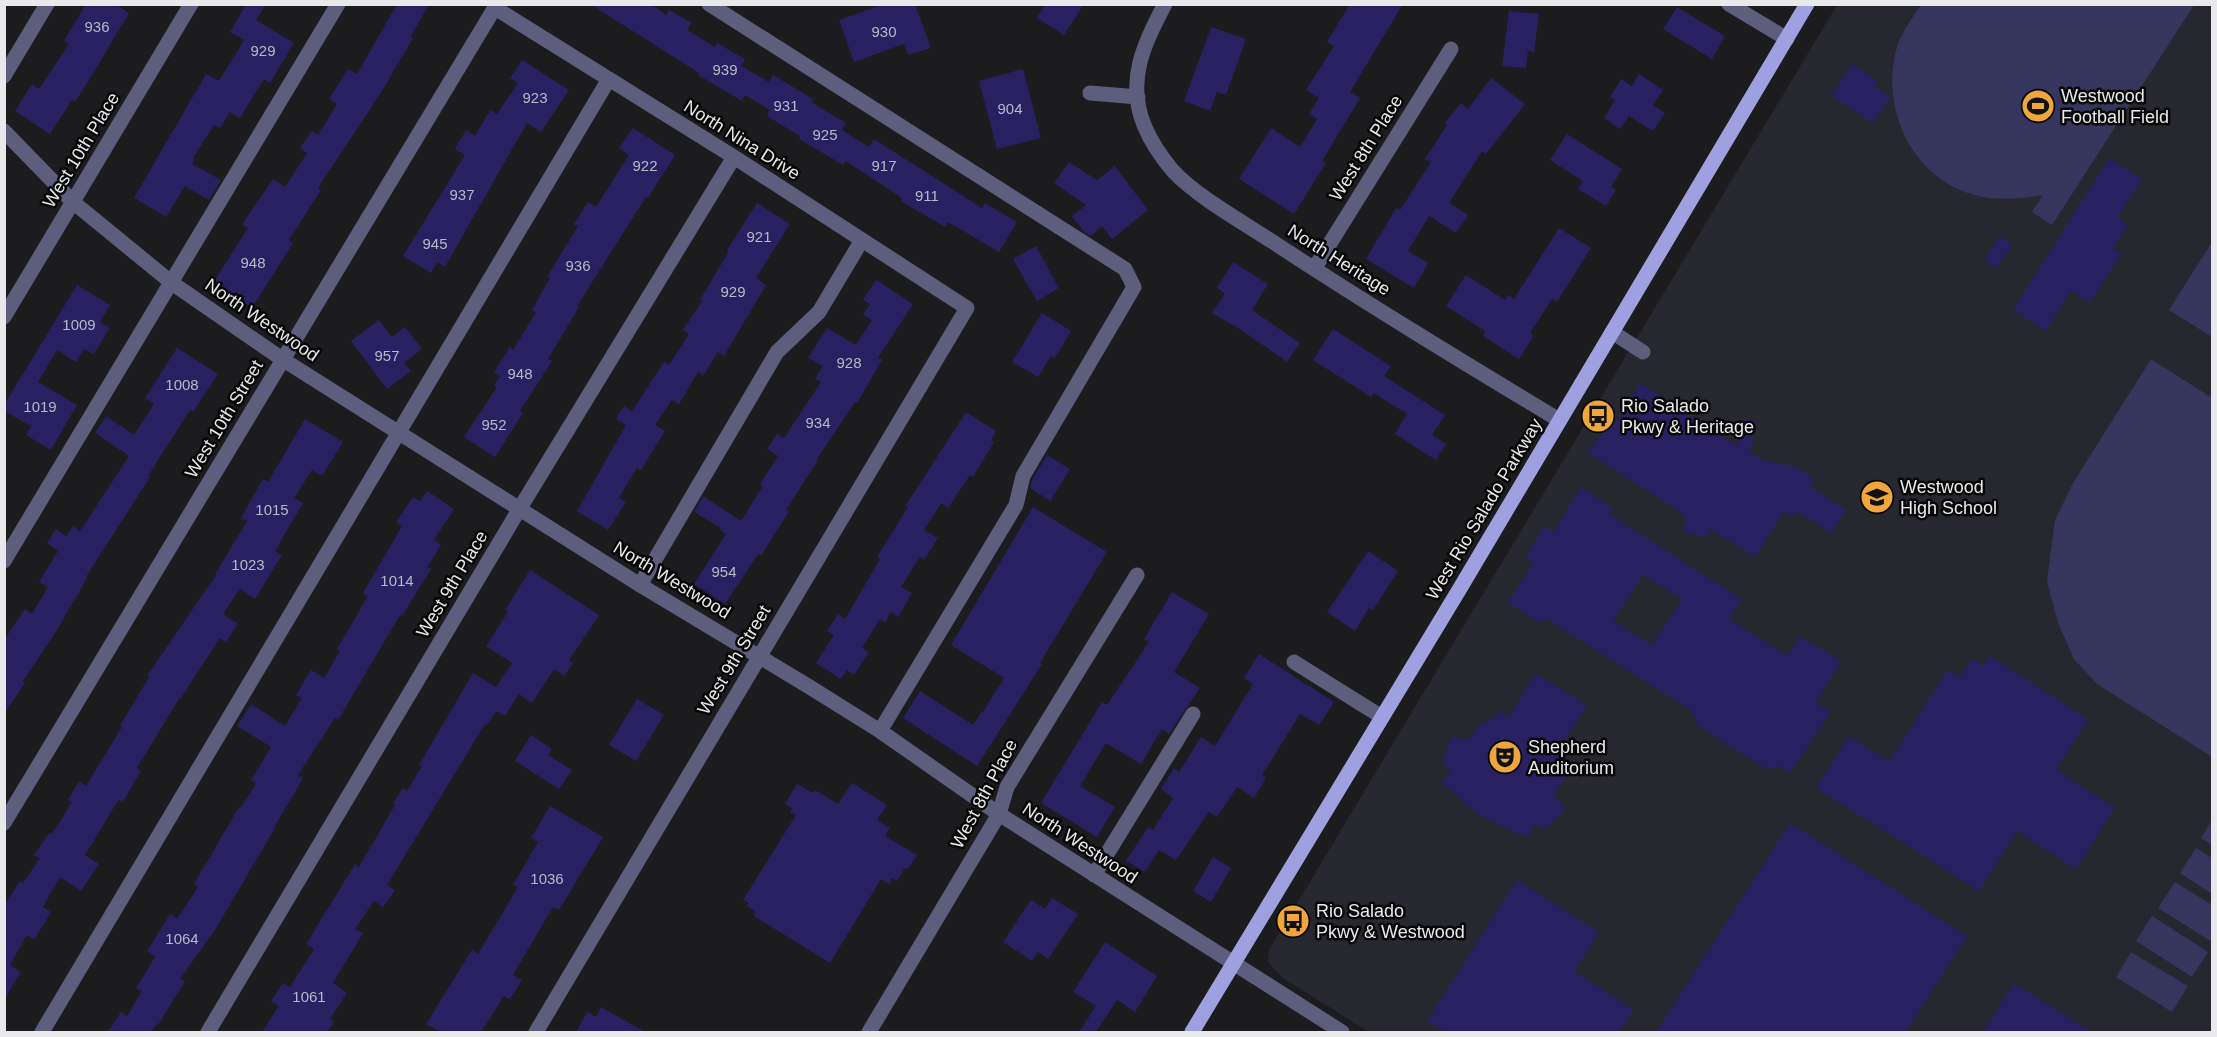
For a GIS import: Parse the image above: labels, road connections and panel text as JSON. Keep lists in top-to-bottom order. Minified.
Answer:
{"streets":{"main road":["West Rio Salado Parkway"],"street":["North Nina Drive","West 8th Place","West 10th Place","North Heritage","North Westwood","West 10th Street","West 9th Place","West 9th Street"]},"crossings":[["North Nina Drive","West 10th Street"],["North Nina Drive","West 9th Place"],["North Nina Drive","West 9th Street"],["West 8th Place","North Heritage"],["West 8th Place","North Westwood"],["West 10th Place","North Westwood"],["North Heritage","West Rio Salado Parkway"],["North Westwood","West 10th Street"],["North Westwood","West Rio Salado Parkway"],["North Westwood","West 9th Place"],["North Westwood","West 9th Street"]],"places":{"sports":["Westwood Football Field"],"bus stop":["Rio Salado Pkwy & Heritage","Rio Salado Pkwy & Westwood"],"school or university":["Westwood High School"],"theatre":["Shepherd Auditorium"]},"house_numbers":["936","930","929","939","923","931","904","925","922","917","937","911","921","945","948","936","929","1009","957","928","948","1008","1019","934","952","1015","1023","954","1014","1036","1064","1061"]}
